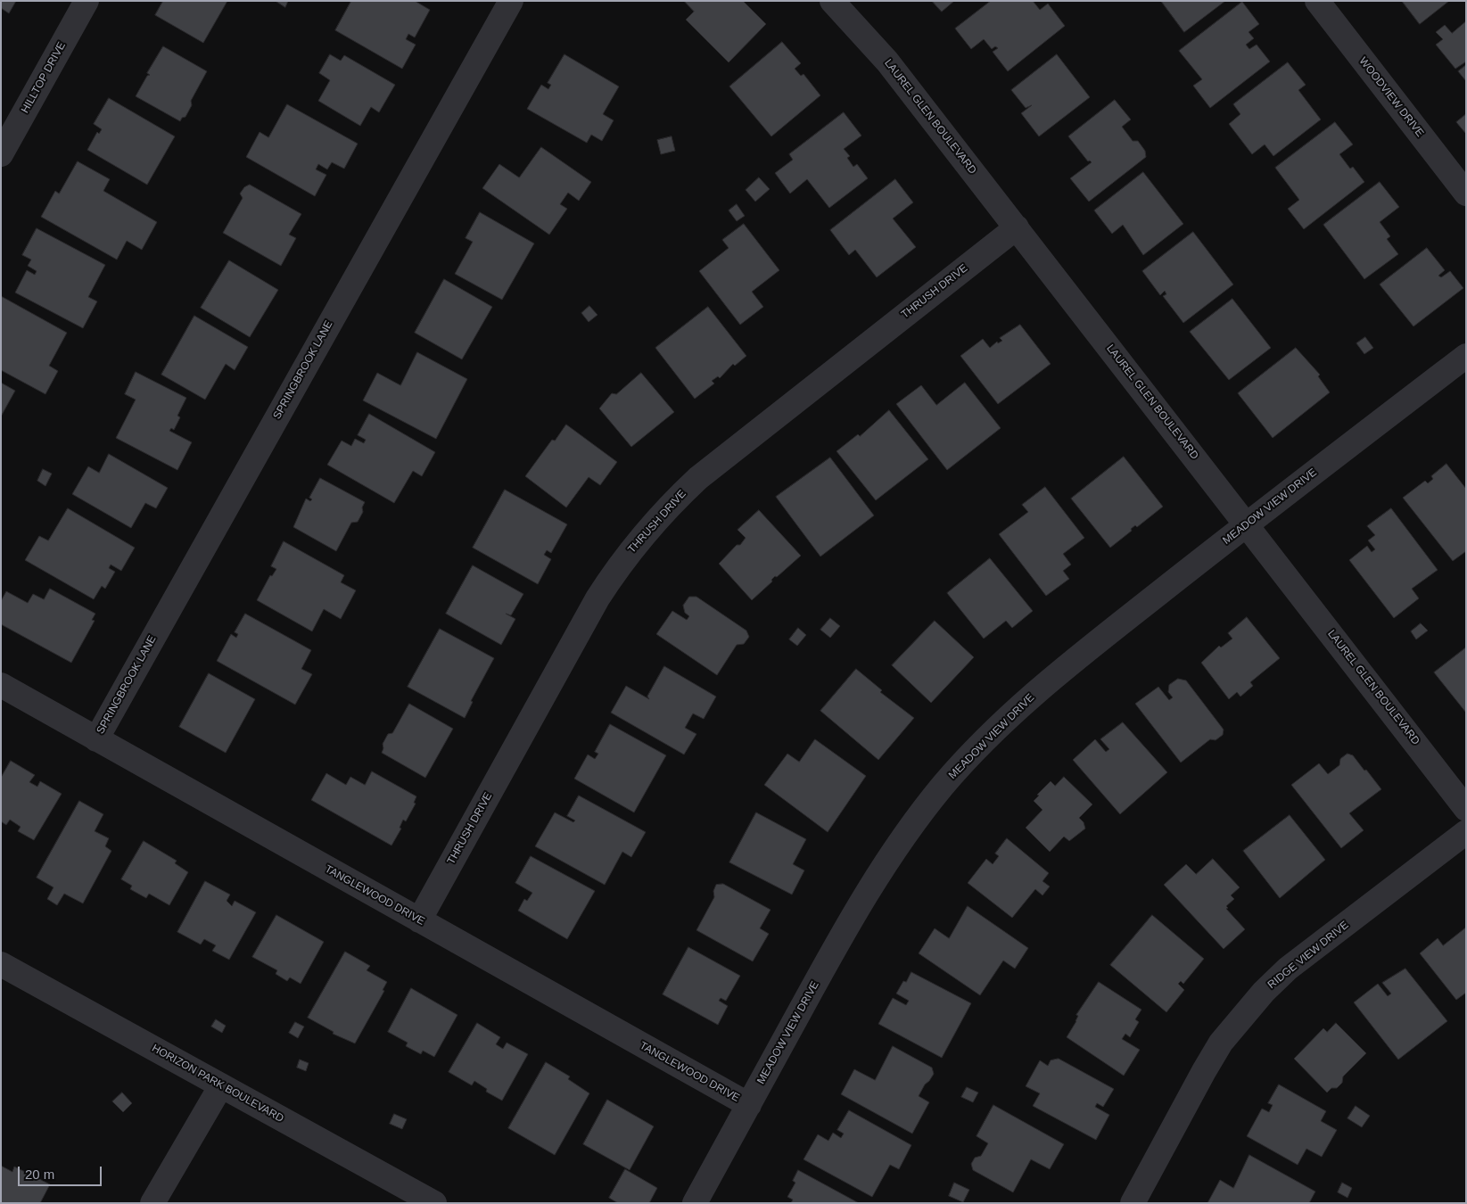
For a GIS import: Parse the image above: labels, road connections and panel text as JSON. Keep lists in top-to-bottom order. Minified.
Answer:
{"streets":{"street":["HILLTOP DRIVE","WOODVIEW DRIVE","LAUREL GLEN BOULEVARD","THRUSH DRIVE","SPRINGBROOK LANE","MEADOW VIEW DRIVE","TANGLEWOOD DRIVE","RIDGE VIEW DRIVE","HORIZON PARK BOULEVARD"]},"crossings":[["LAUREL GLEN BOULEVARD","THRUSH DRIVE"],["LAUREL GLEN BOULEVARD","MEADOW VIEW DRIVE"],["THRUSH DRIVE","TANGLEWOOD DRIVE"],["SPRINGBROOK LANE","TANGLEWOOD DRIVE"],["MEADOW VIEW DRIVE","TANGLEWOOD DRIVE"]],"scale_bar":"20 m"}
